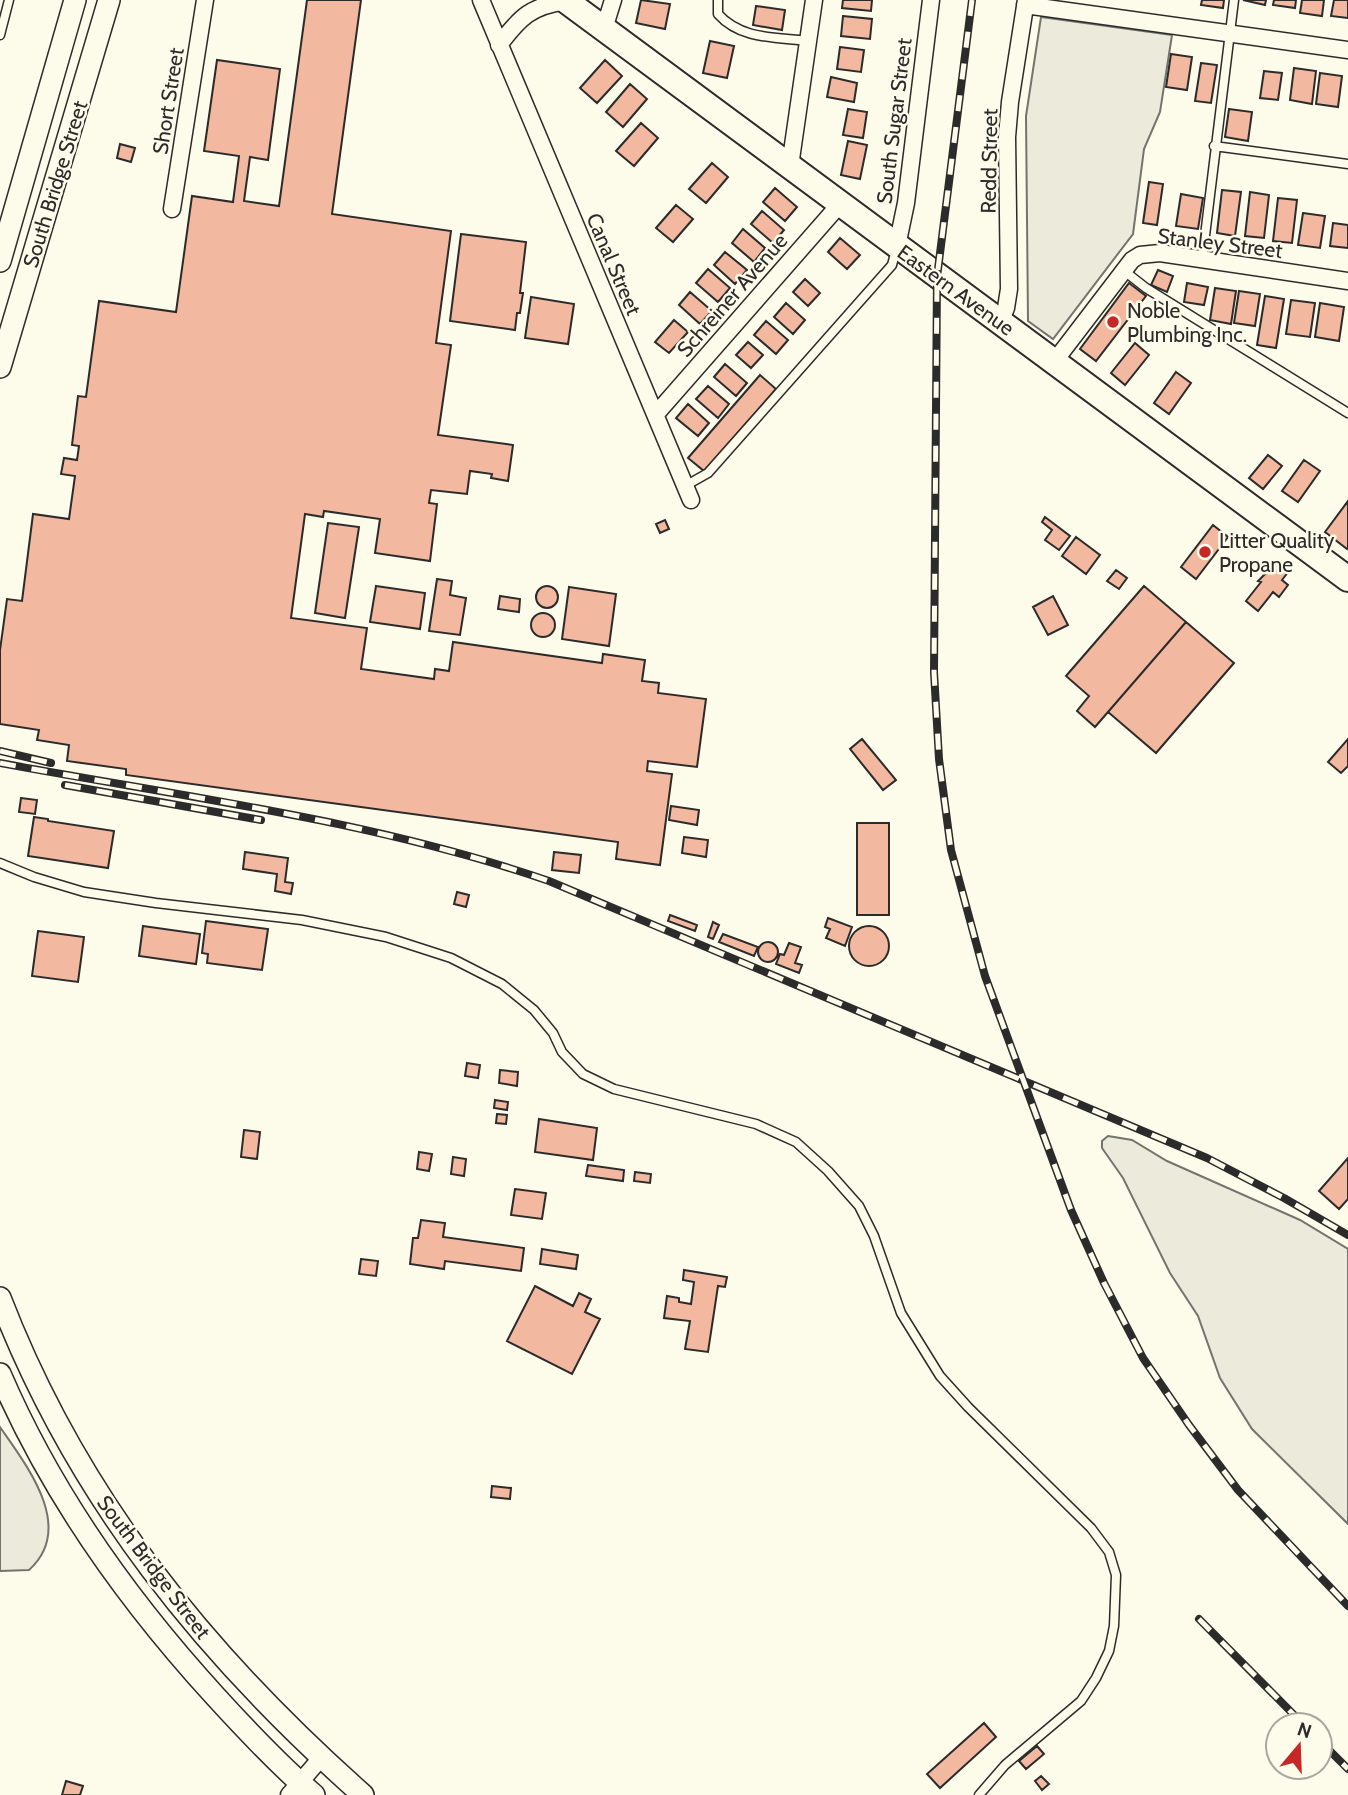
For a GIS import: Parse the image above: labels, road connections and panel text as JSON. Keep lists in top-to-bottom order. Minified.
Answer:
{"streets":{"main road":["South Bridge Street","Eastern Avenue"],"street":["Short Street","South Sugar Street","Redd Street","Stanley Street","Canal Street","Schreiner Avenue"]},"crossings":[["South Sugar Street","Eastern Avenue"],["Redd Street","Eastern Avenue"],["Stanley Street","Eastern Avenue"],["Canal Street","Schreiner Avenue"],["Eastern Avenue","Schreiner Avenue"]],"places":["Noble Plumbing Inc.","Litter Quality Propane"],"north":"top"}
